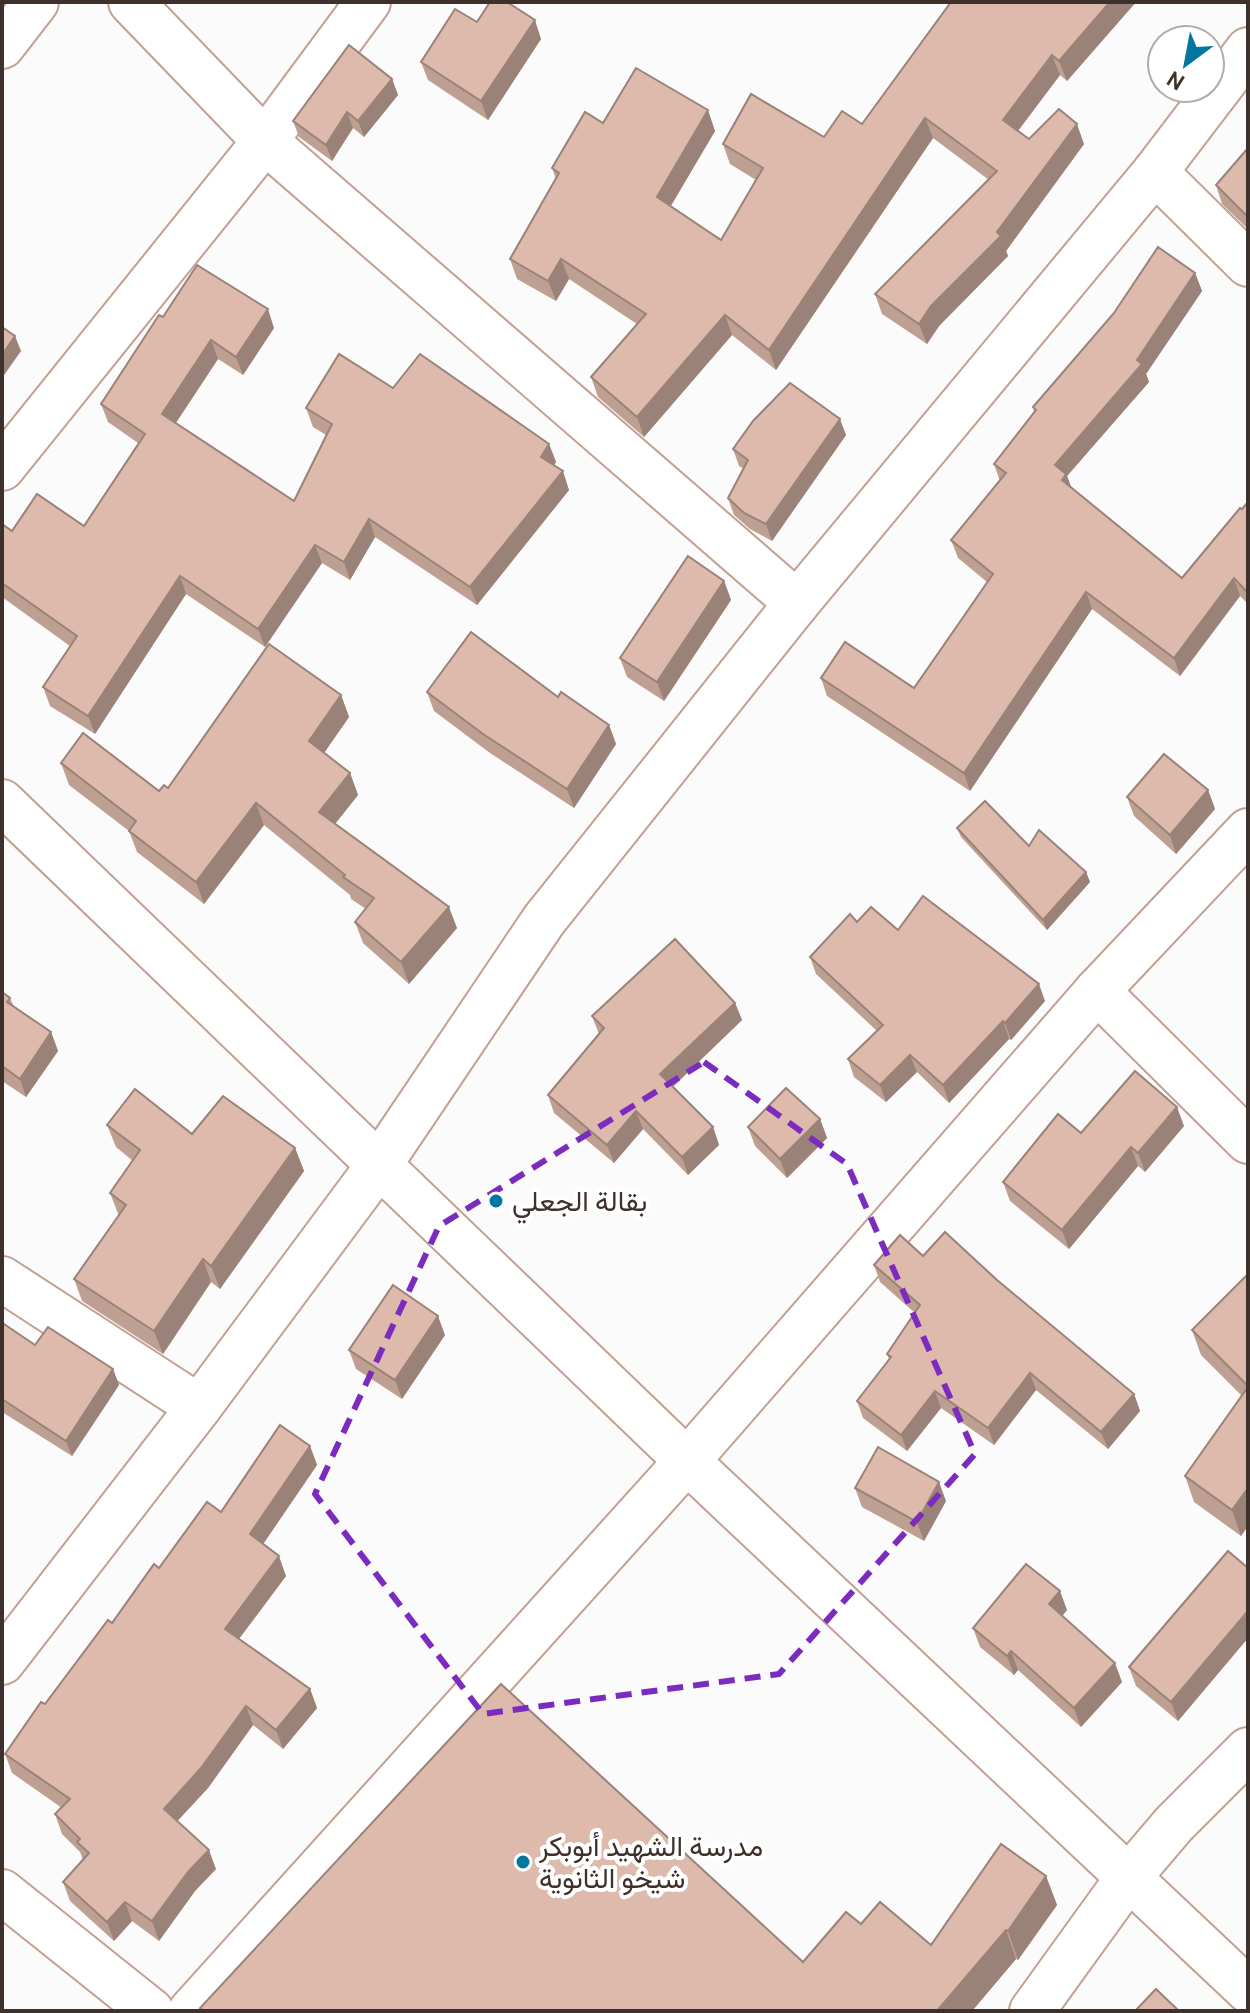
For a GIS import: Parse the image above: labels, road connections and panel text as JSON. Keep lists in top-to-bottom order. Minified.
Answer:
{"places":["بقالة الجعلي","مدرسة الشهيد أبوبكر شيخو الثانوية"],"north":"bottom left"}
